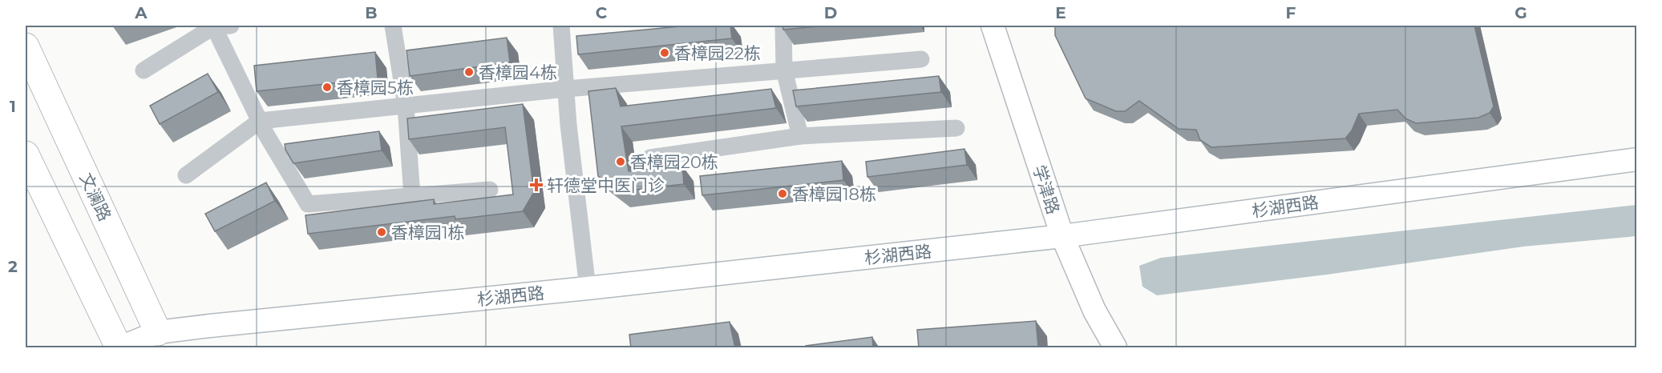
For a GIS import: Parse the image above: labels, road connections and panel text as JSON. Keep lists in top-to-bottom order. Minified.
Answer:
{"streets":{"main road":["文澜路"],"street":["学津路","杉湖西路"]},"crossings":[["学津路","杉湖西路"],["文澜路","杉湖西路"]],"places":{"other":["香樟园22栋","香樟园4栋","香樟园5栋","香樟园20栋","香樟园18栋","香樟园1栋"],"health":["轩德堂中医门诊"]},"grid":{"columns":["A","B","C","D","E","F","G"],"rows":["1","2"]}}
